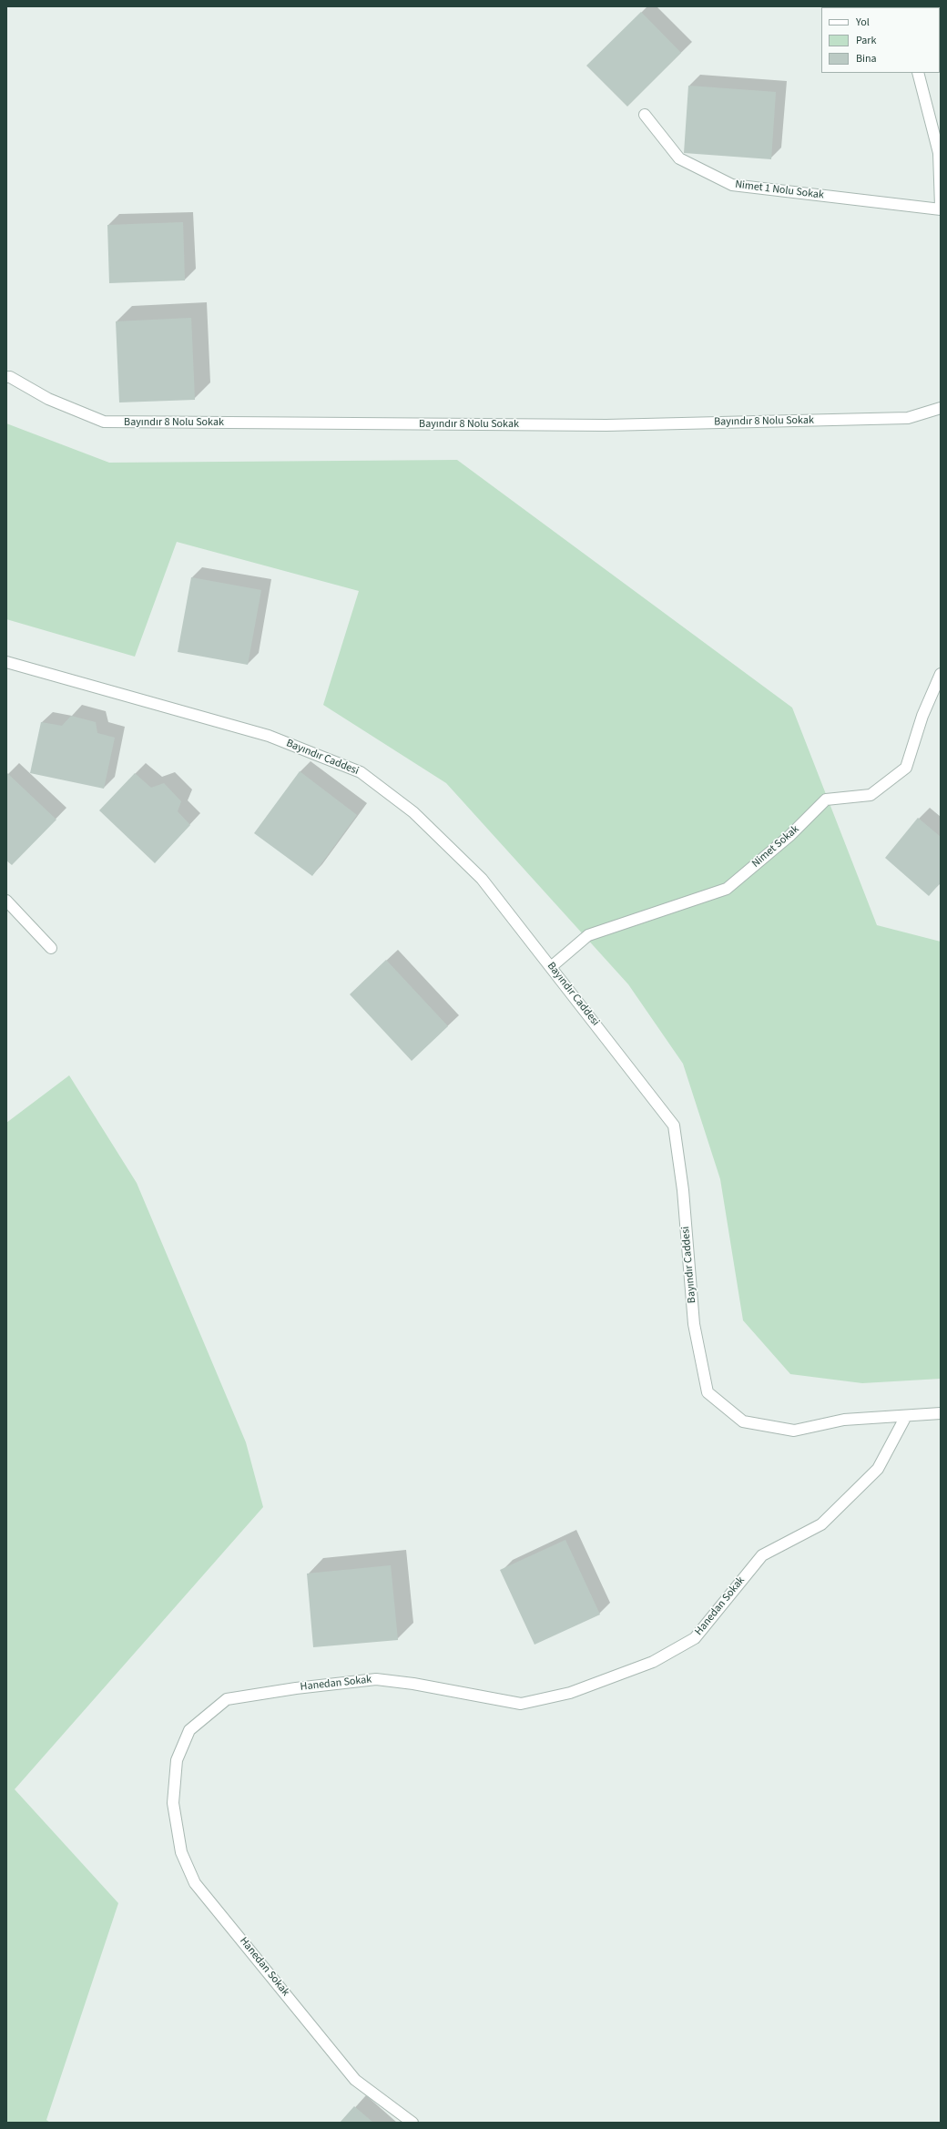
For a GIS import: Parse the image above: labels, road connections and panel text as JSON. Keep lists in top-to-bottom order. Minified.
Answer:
{"streets":{"street":["Nimet 1 Nolu Sokak","Bayındır 8 Nolu Sokak","Bayındır Caddesi","Nimet Sokak","Hanedan Sokak"]},"crossings":[["Bayındır Caddesi","Nimet Sokak"],["Bayındır Caddesi","Hanedan Sokak"]],"legend":["Yol","Park","Bina"]}
